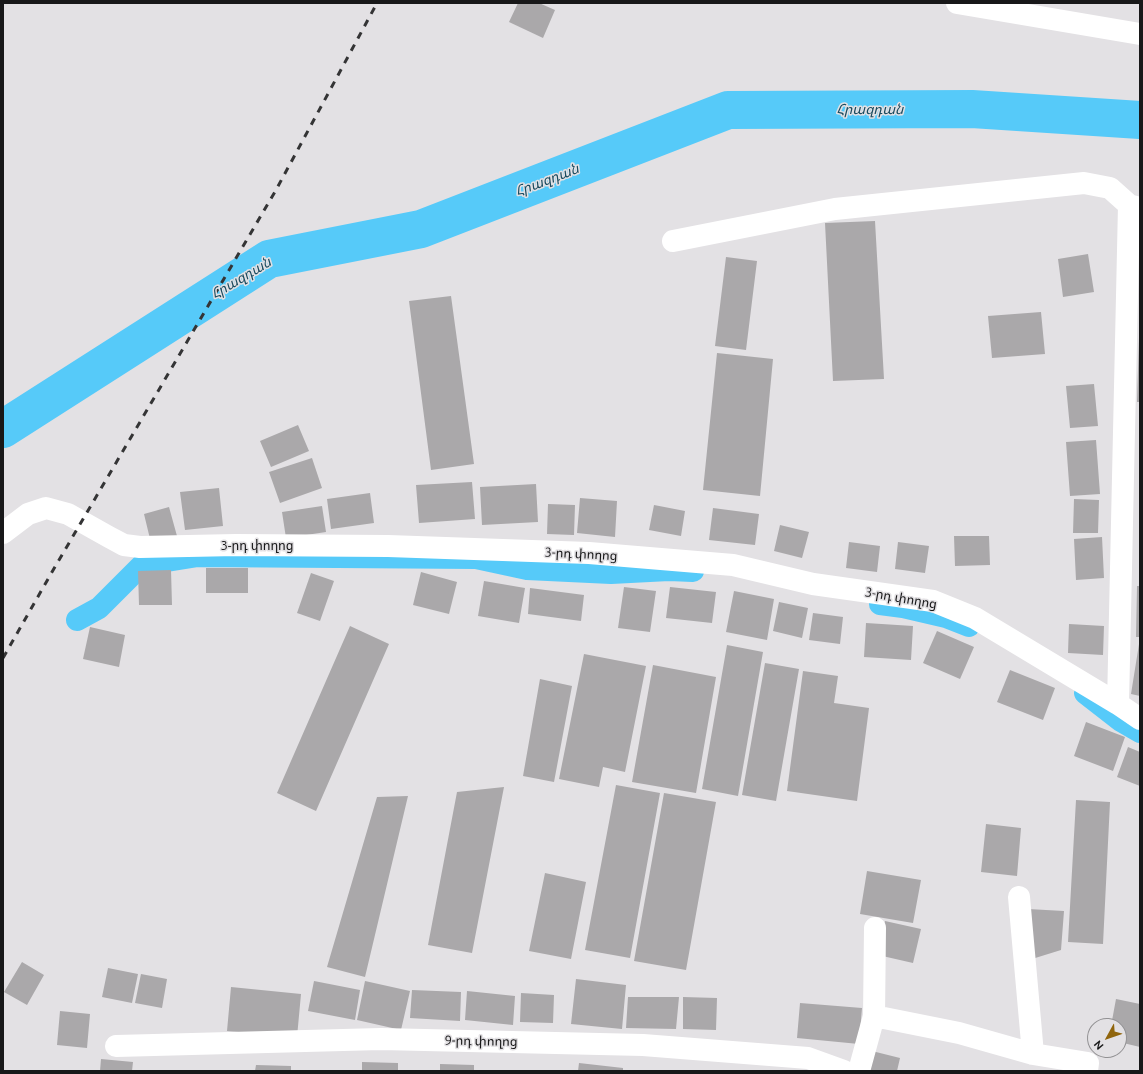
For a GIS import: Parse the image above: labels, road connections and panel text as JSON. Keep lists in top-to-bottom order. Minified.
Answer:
{"streets":{"street":["3-րդ փողոց","9-րդ փողոց"]},"water":["Հրազդան"],"north":"bottom left"}
